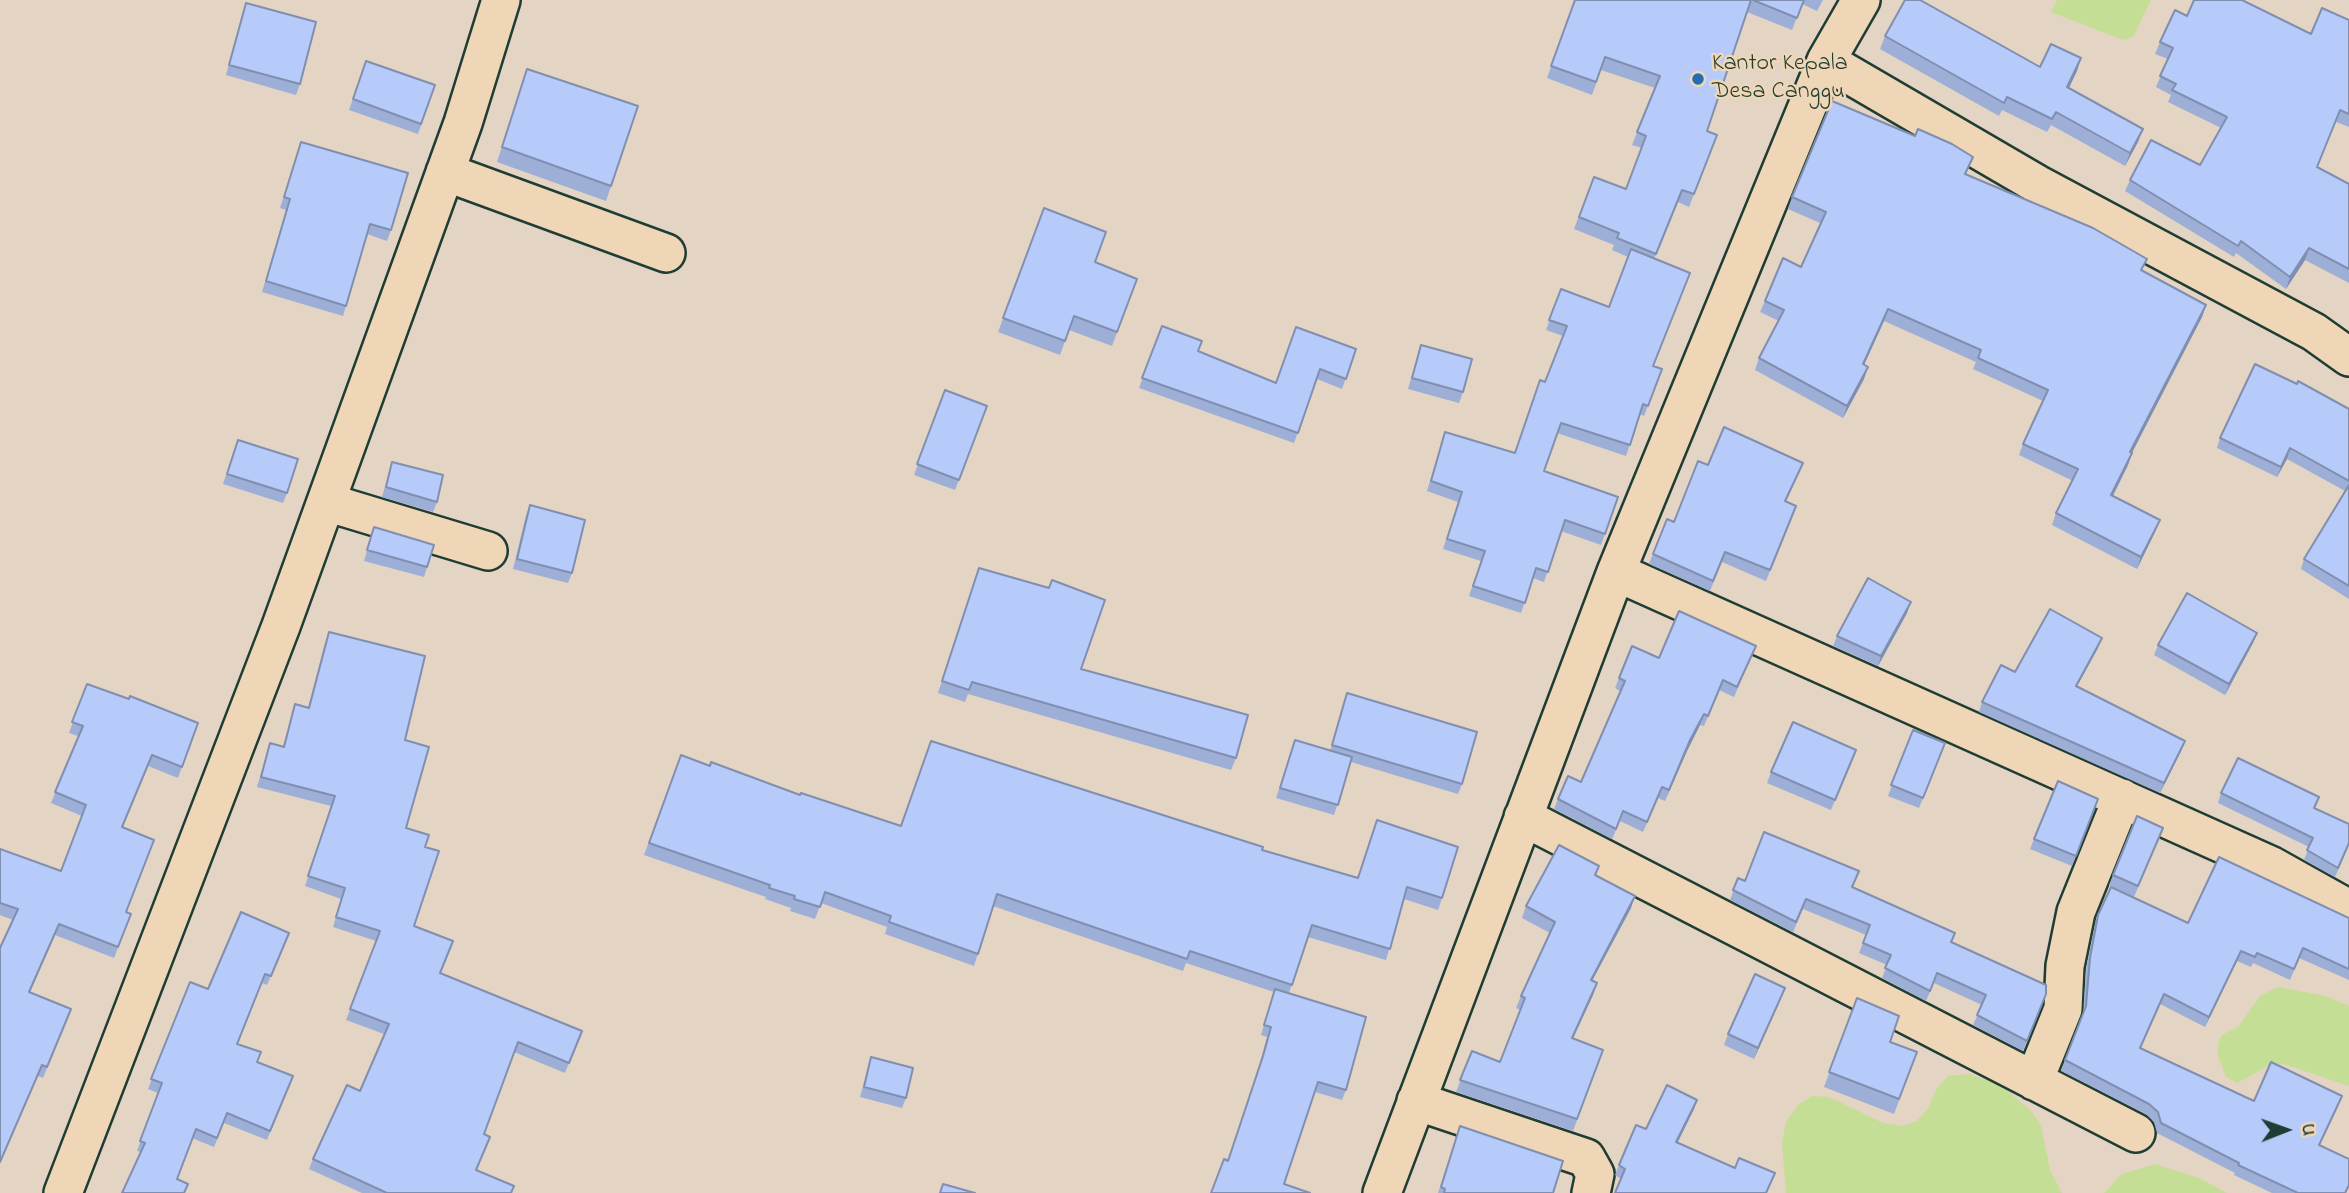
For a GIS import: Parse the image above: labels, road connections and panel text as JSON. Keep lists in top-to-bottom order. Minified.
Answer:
{"places":["Kantor Kepala Desa Canggu"],"north":"right"}
